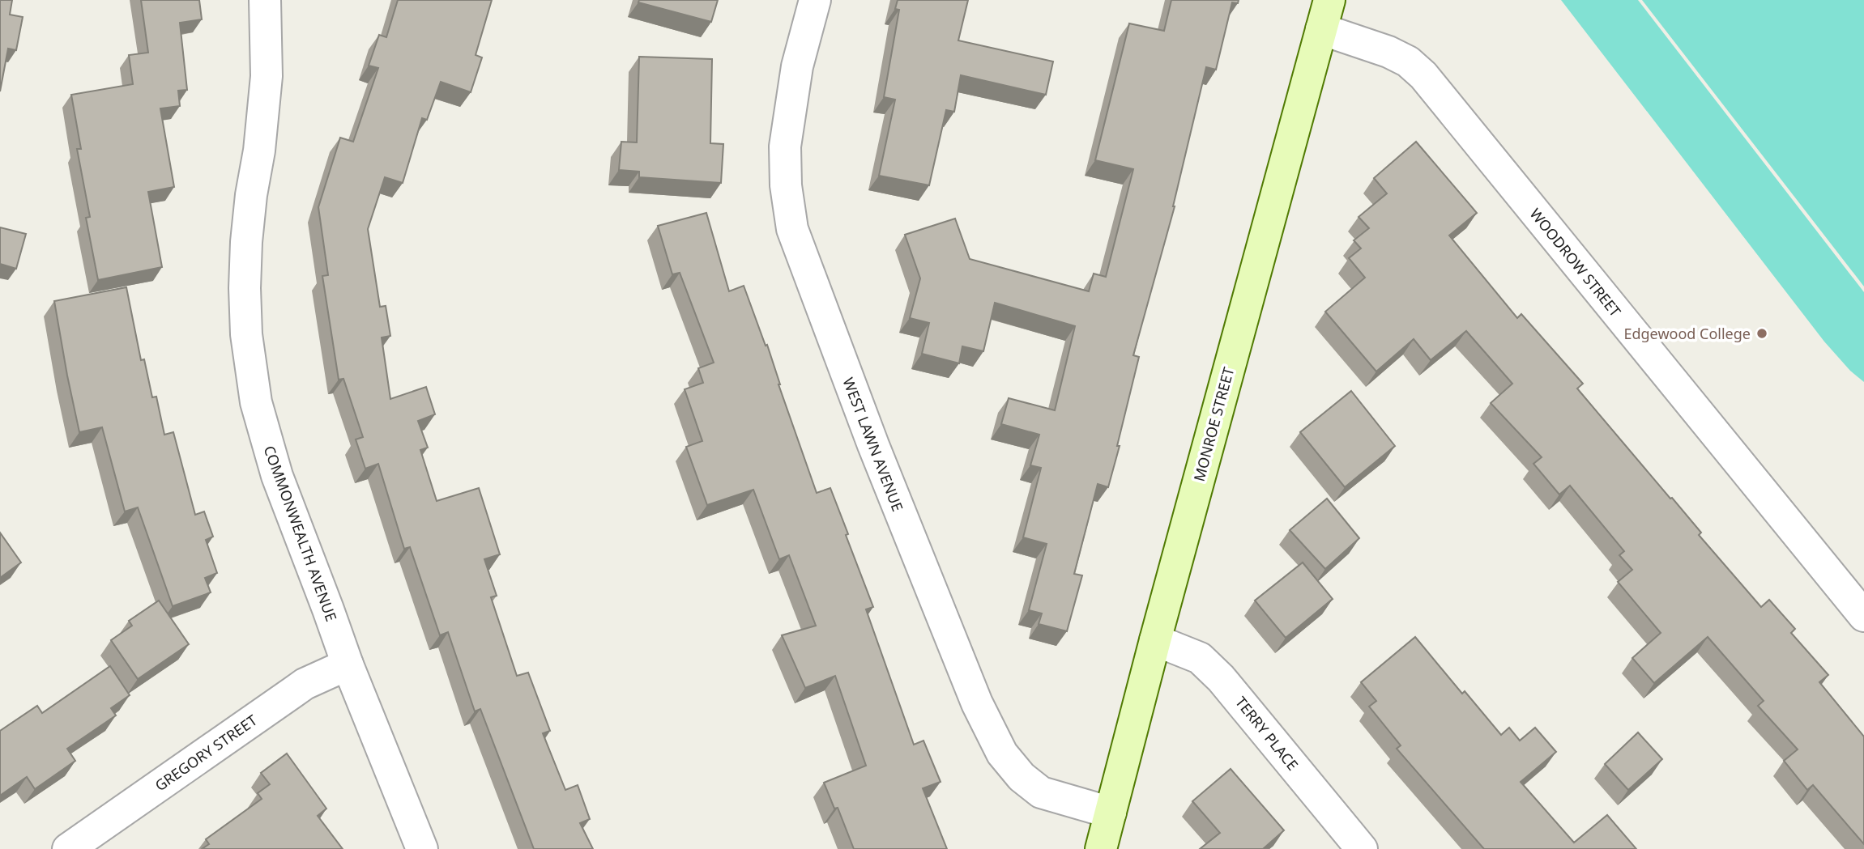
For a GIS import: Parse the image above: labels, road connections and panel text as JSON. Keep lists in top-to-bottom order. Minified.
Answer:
{"streets":{"main road":["MONROE STREET"],"street":["WOODROW STREET","WEST LAWN AVENUE","COMMONWEALTH AVENUE","TERRY PLACE","GREGORY STREET"]},"crossings":[["WOODROW STREET","MONROE STREET"],["MONROE STREET","WEST LAWN AVENUE"],["MONROE STREET","TERRY PLACE"],["COMMONWEALTH AVENUE","GREGORY STREET"]],"places":["Edgewood College"]}
